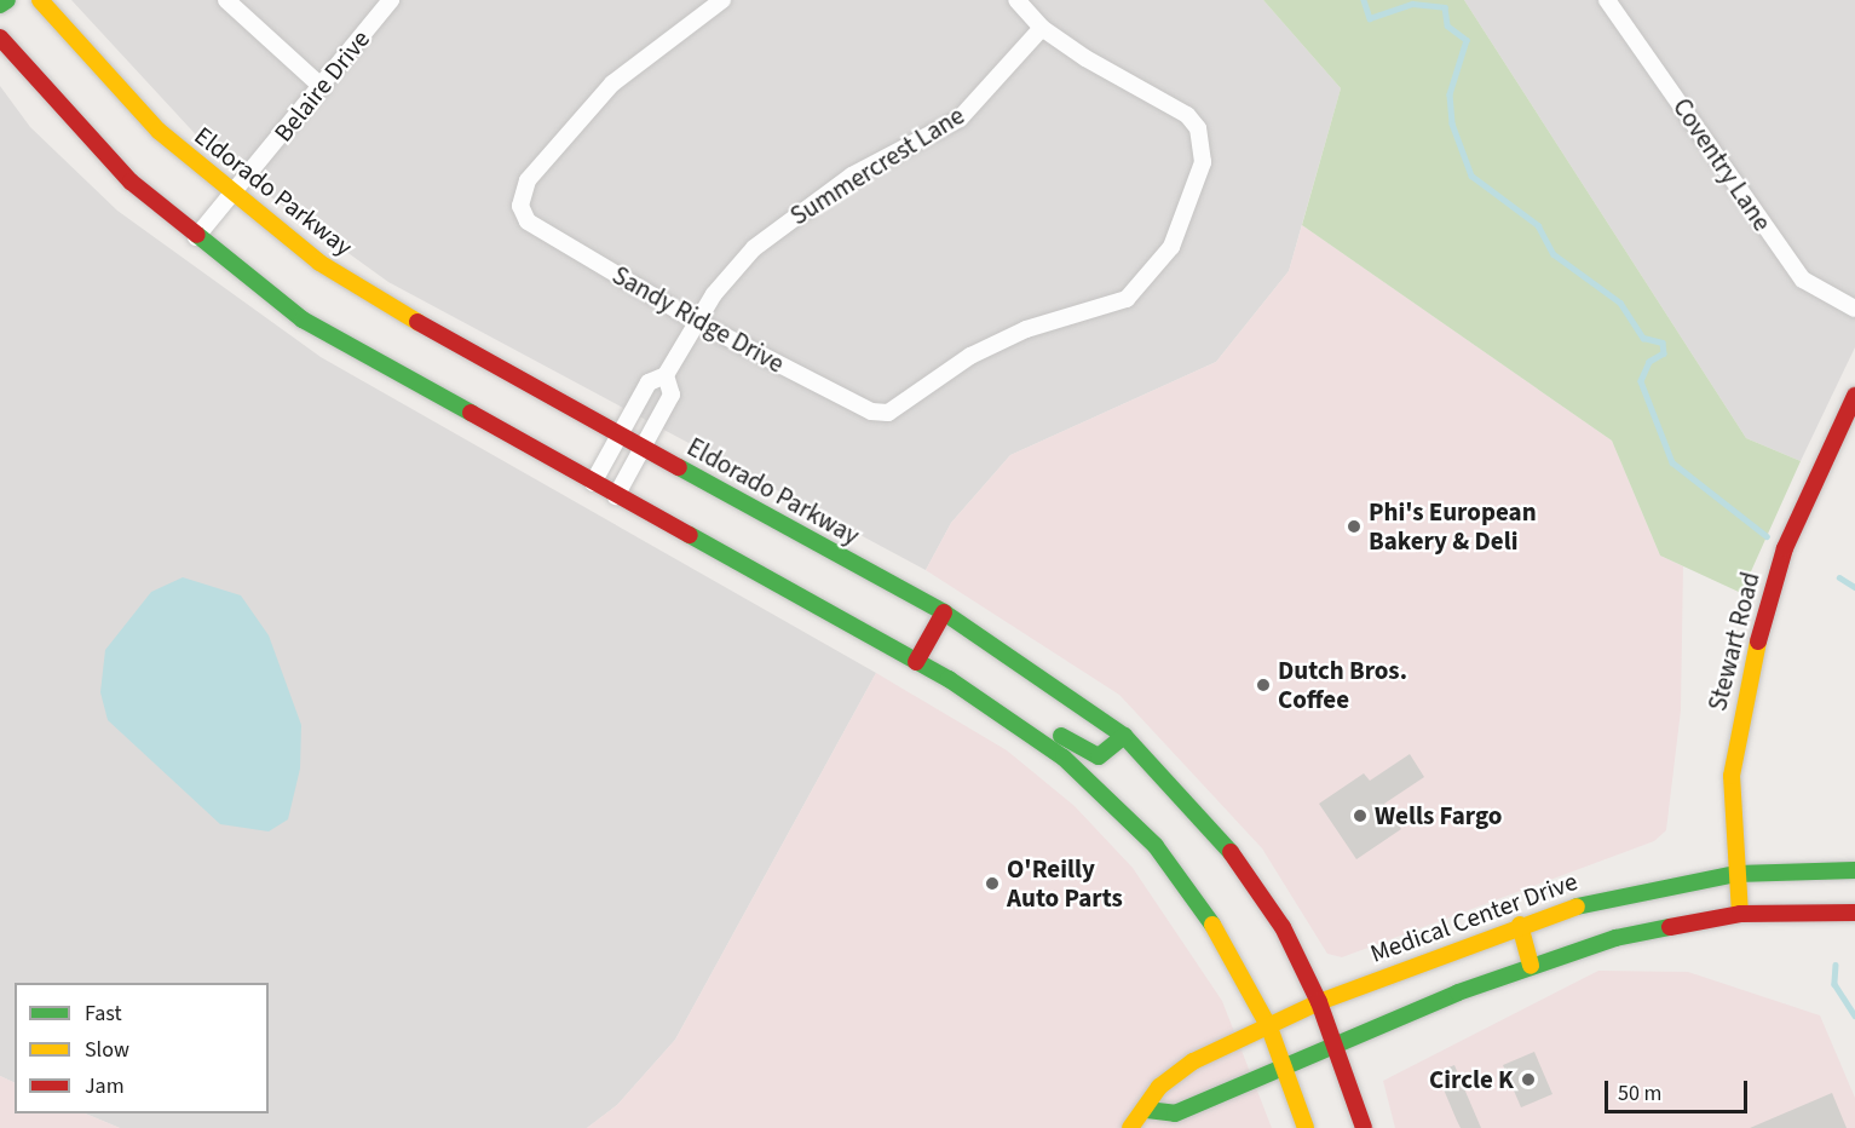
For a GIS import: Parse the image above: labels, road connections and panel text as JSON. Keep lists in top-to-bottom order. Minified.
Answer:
{"streets":{"main road":["Eldorado Parkway","Stewart Road","Medical Center Drive"],"street":["Belaire Drive","Coventry Lane","Summercrest Lane","Sandy Ridge Drive"]},"crossings":[["Belaire Drive","Eldorado Parkway"],["Summercrest Lane","Eldorado Parkway"],["Summercrest Lane","Sandy Ridge Drive"],["Eldorado Parkway","Medical Center Drive"],["Stewart Road","Medical Center Drive"]],"places":["Phi's European Bakery & Deli","Dutch Bros. Coffee","Wells Fargo","O'Reilly Auto Parts","Circle K"],"legend":["Fast","Slow","Jam"],"scale_bar":"50 m"}
